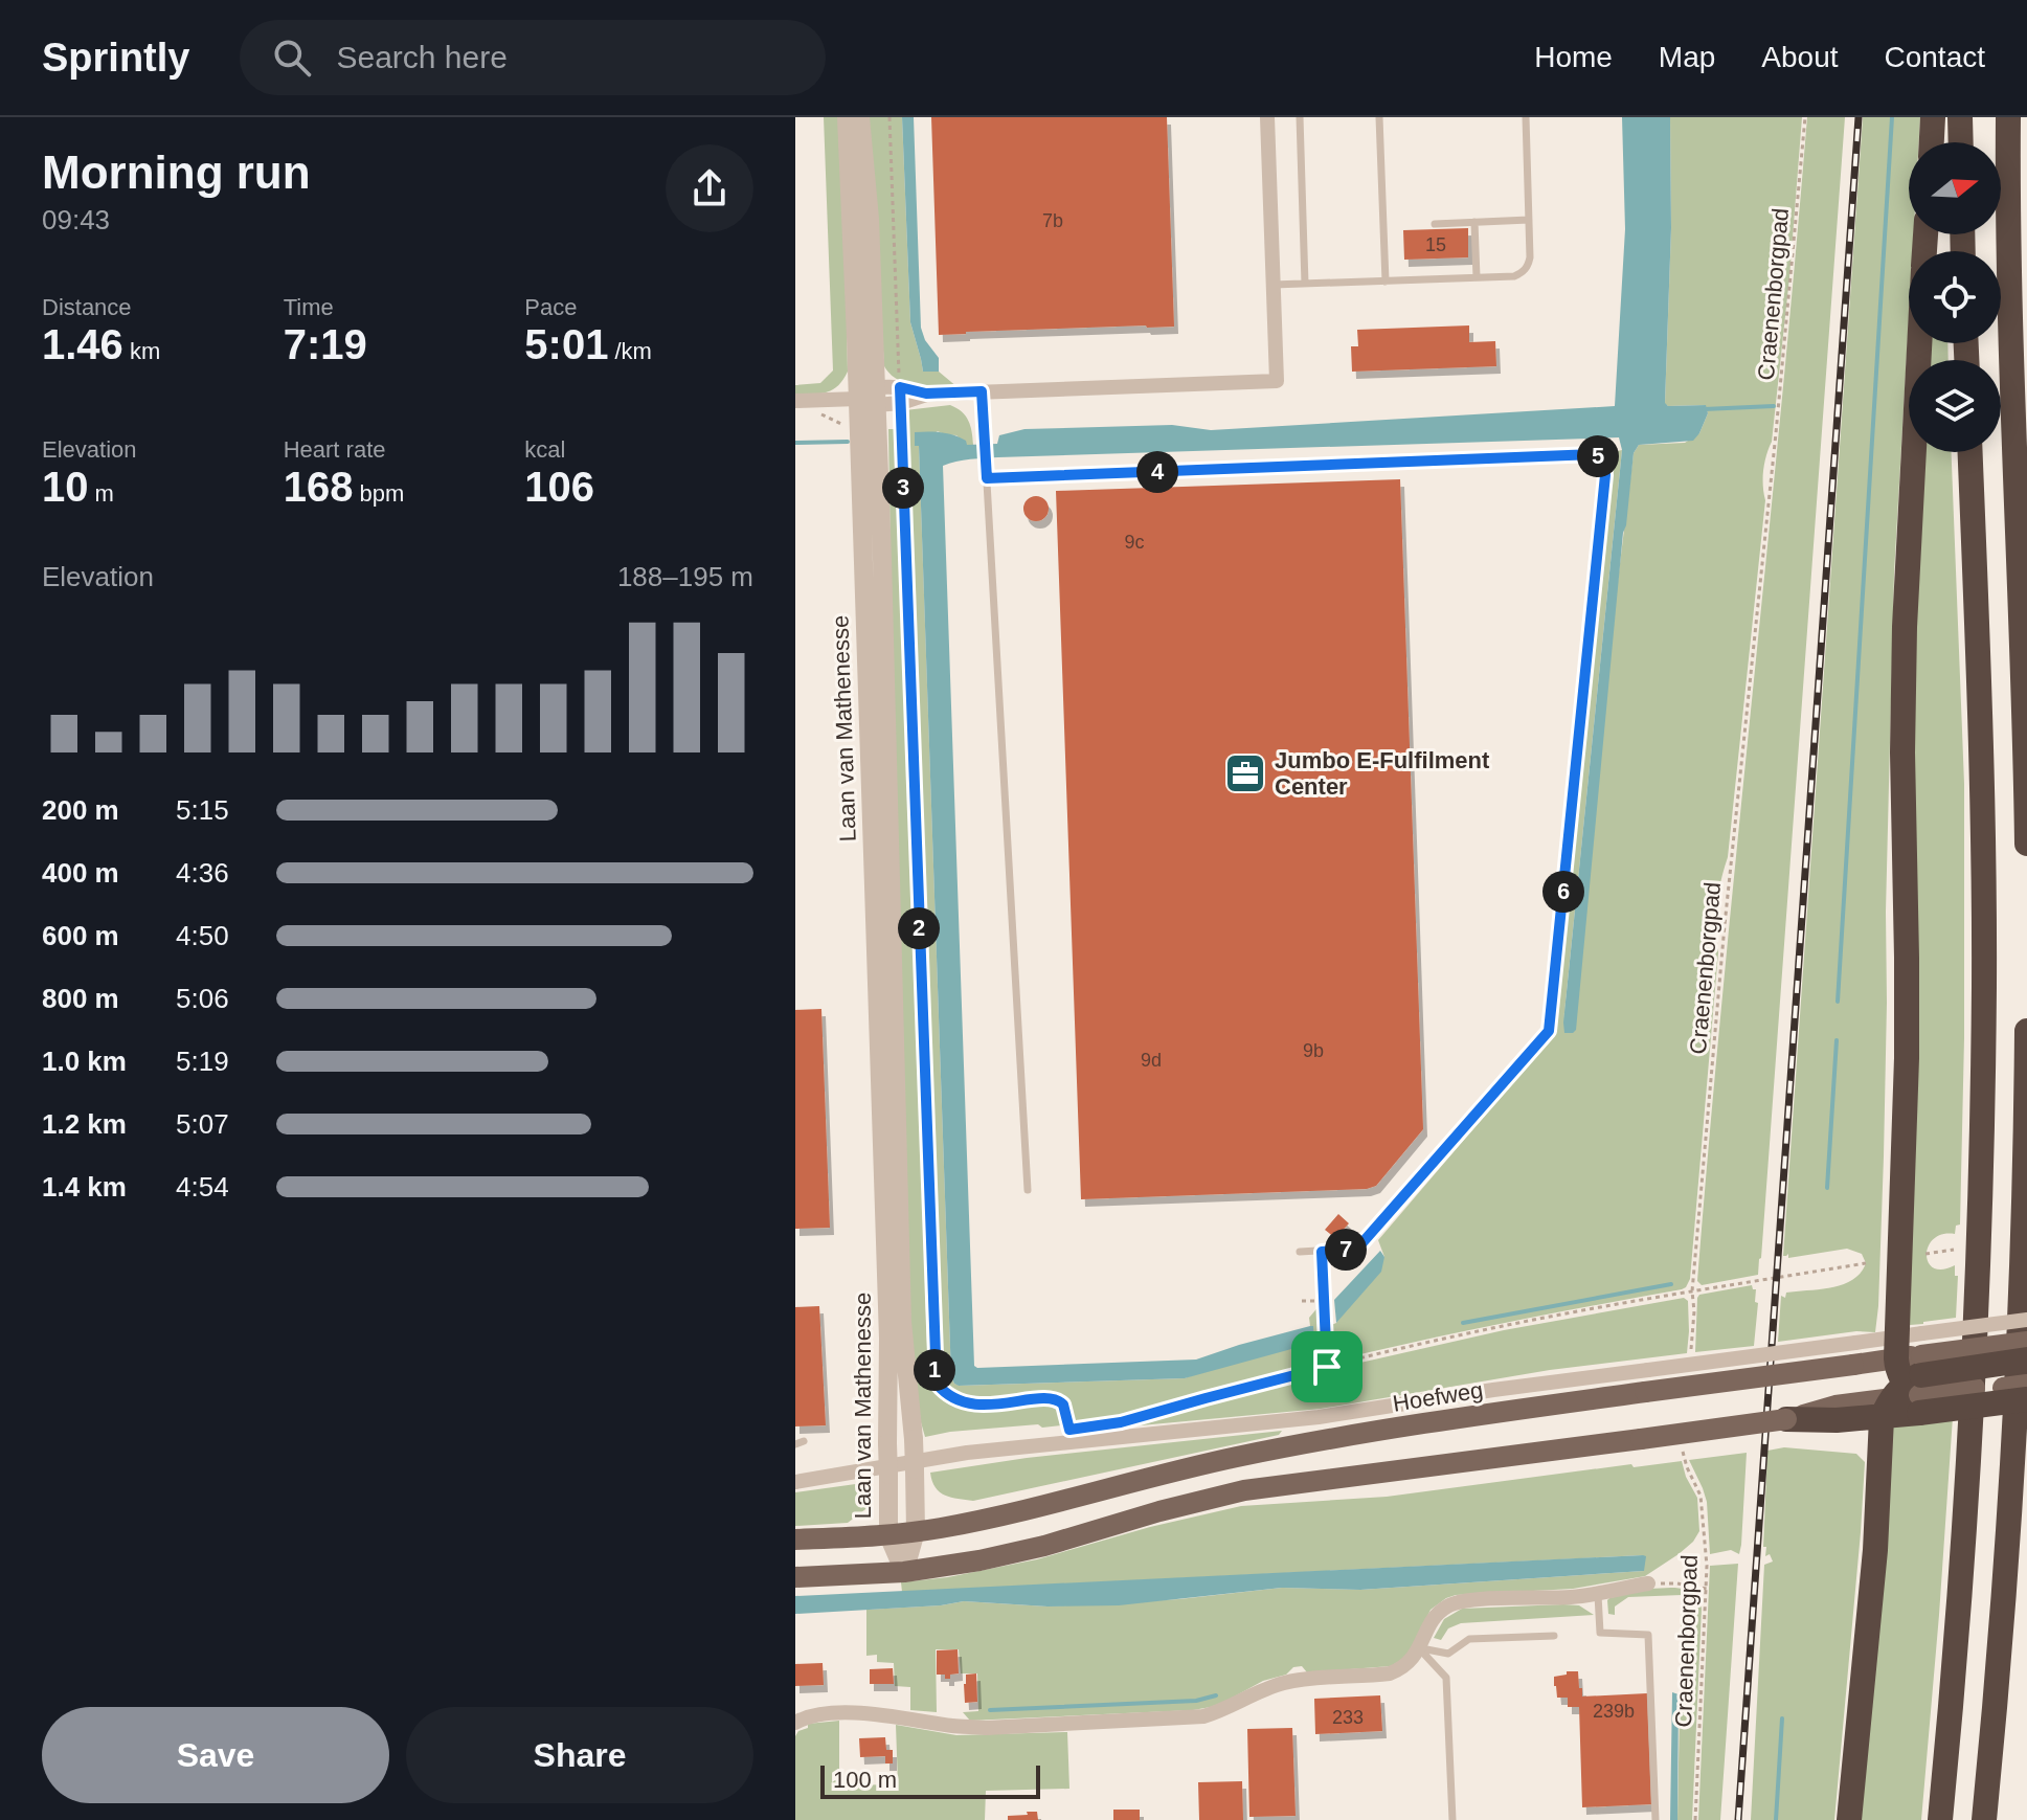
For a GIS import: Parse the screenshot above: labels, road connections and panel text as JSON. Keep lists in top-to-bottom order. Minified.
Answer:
{"streets":{"main road":["Hoefweg"],"street":["Laan van Mathenesse"],"path":["Craenenborgpad"]},"crossings":[["Laan van Mathenesse","Hoefweg"]],"places":{"office":["Jumbo E-Fulfilment Center"]},"house_numbers":["7b","15","9c","9b","9d","239b","233"],"scale_bar":"100 m","north":"right","page":{"header":"Sprintly","search":"Search here","nav":["Home","Map","About","Contact"],"heading":["Morning run","09:43"],"stats":[["Distance","1.46 km"],["Time","7:19"],["Pace","5:01 /km"],["Elevation","10 m"],["Heart rate","168 bpm"],["kcal","106"]],"pins":["5","4","3","6","2","7","1"],"chart":["Elevation","188–195 m"],"list":[{"name":"200 m","note":"5:15"},{"name":"400 m","note":"4:36"},{"name":"600 m","note":"4:50"},{"name":"800 m","note":"5:06"},{"name":"1.0 km","note":"5:19"},{"name":"1.2 km","note":"5:07"},{"name":"1.4 km","note":"4:54"}],"buttons":["Save","Share"],"scale":"100 m"}}
